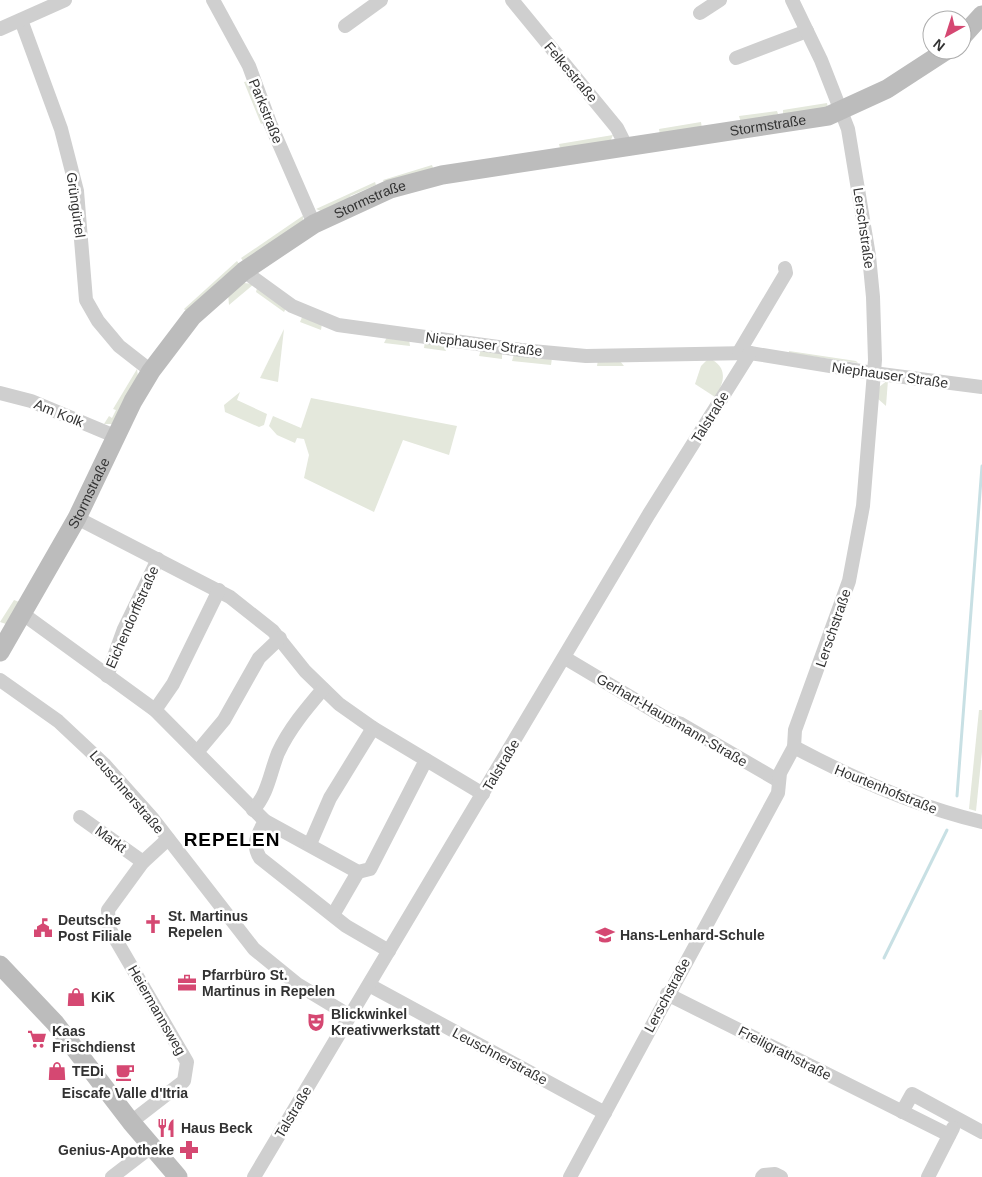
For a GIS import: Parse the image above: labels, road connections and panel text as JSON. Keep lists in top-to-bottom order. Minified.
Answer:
{"streets":{"street":["Felkestraße","Parkstraße","Stormstraße","Grüngürtel","Lerschstraße","Niephauser Straße","Am Kolk","Talstraße","Eichendorffstraße","Gerhart-Hauptmann-Straße","Hourtenhofstraße","Leuschnerstraße","Markt","Heiermannsweg","Freiligrathstraße"]},"crossings":[["Felkestraße","Stormstraße"],["Parkstraße","Stormstraße"],["Stormstraße","Grüngürtel"],["Stormstraße","Lerschstraße"],["Stormstraße","Niephauser Straße"],["Stormstraße","Am Kolk"],["Stormstraße","Eichendorffstraße"],["Lerschstraße","Niephauser Straße"],["Lerschstraße","Gerhart-Hauptmann-Straße"],["Lerschstraße","Hourtenhofstraße"],["Lerschstraße","Leuschnerstraße"],["Lerschstraße","Freiligrathstraße"],["Niephauser Straße","Talstraße"],["Talstraße","Eichendorffstraße"],["Talstraße","Gerhart-Hauptmann-Straße"],["Talstraße","Leuschnerstraße"],["Leuschnerstraße","Heiermannsweg"],["Markt","Heiermannsweg"]],"districts":["REPELEN"],"places":{"church":["St. Martinus Repelen"],"public building":["Deutsche Post Filiale"],"school or university":["Hans-Lenhard-Schule"],"office":["Pfarrbüro St. Martinus in Repelen"],"shop":["KiK","TEDi"],"theatre":["Blickwinkel Kreativwerkstatt"],"supermarket":["Kaas Frischdienst"],"cafe":["Eiscafe Valle d'Itria"],"restaurant":["Haus Beck"],"pharmacy":["Genius-Apotheke"]},"north":"bottom left"}
